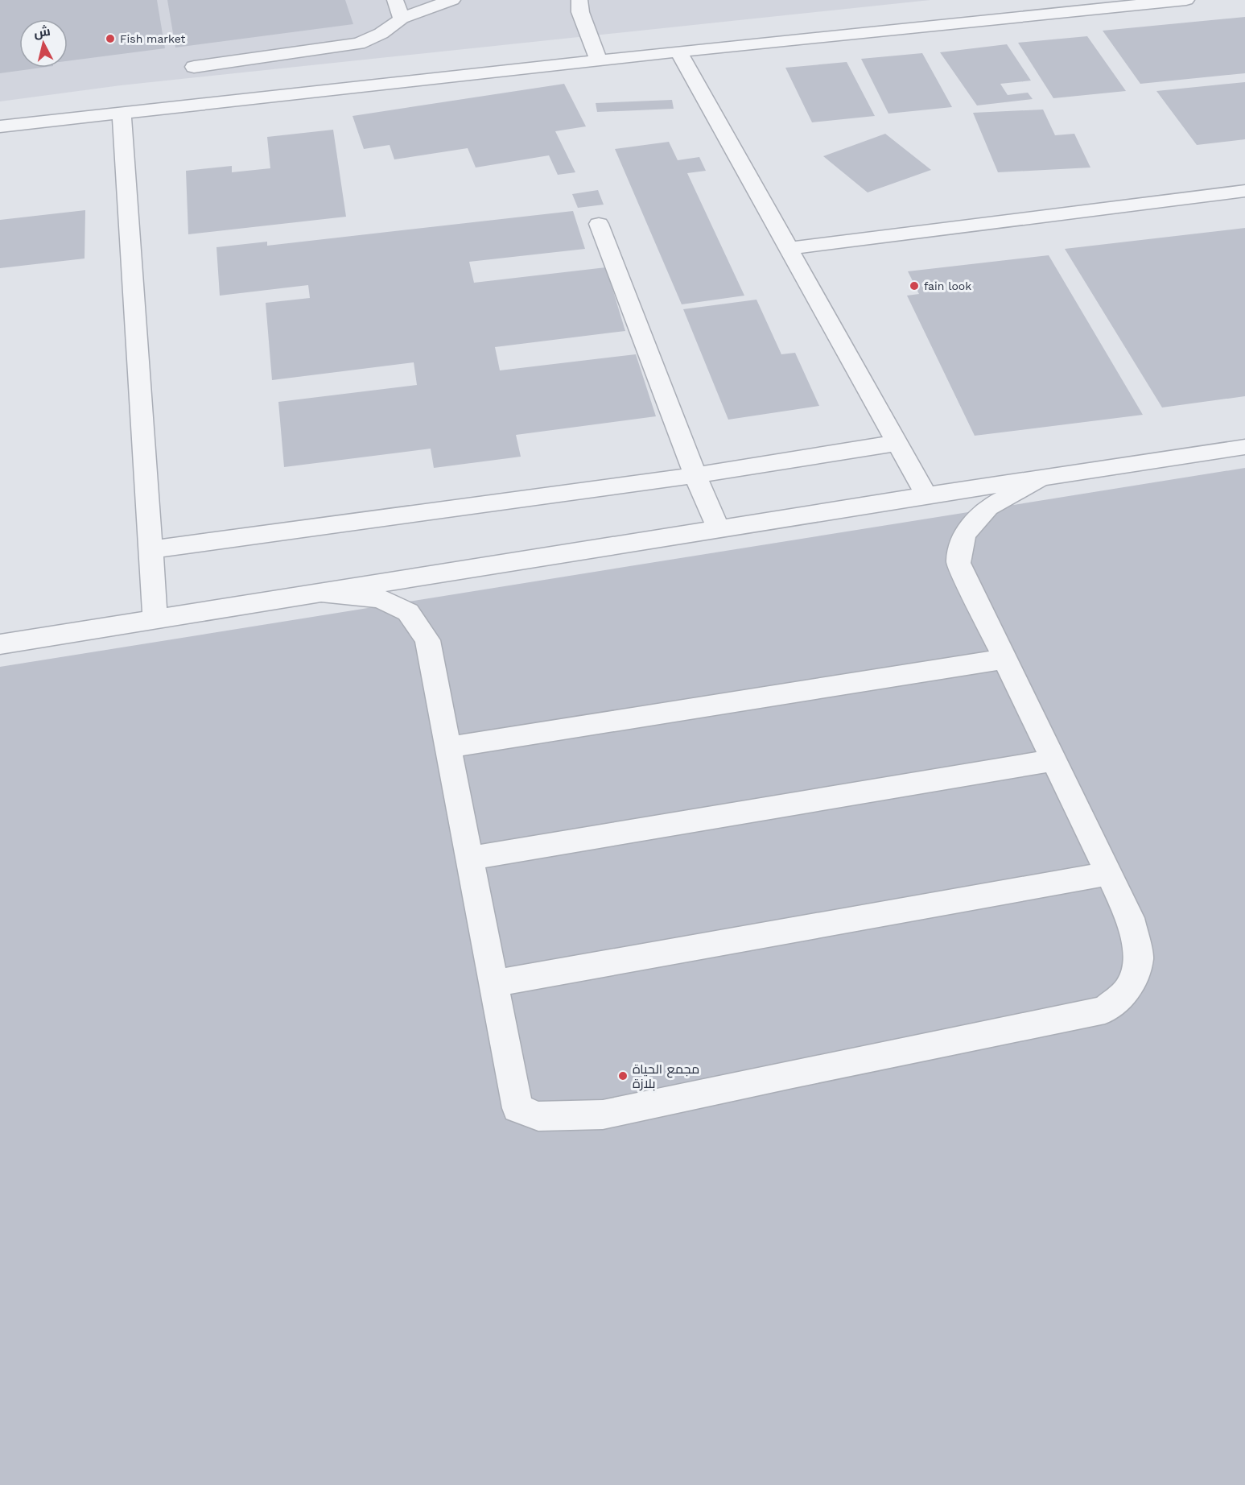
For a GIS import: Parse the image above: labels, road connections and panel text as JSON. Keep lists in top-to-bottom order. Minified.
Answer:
{"places":["Fish market","fain look","مجمع الحياة بلازة"],"north":"top"}
